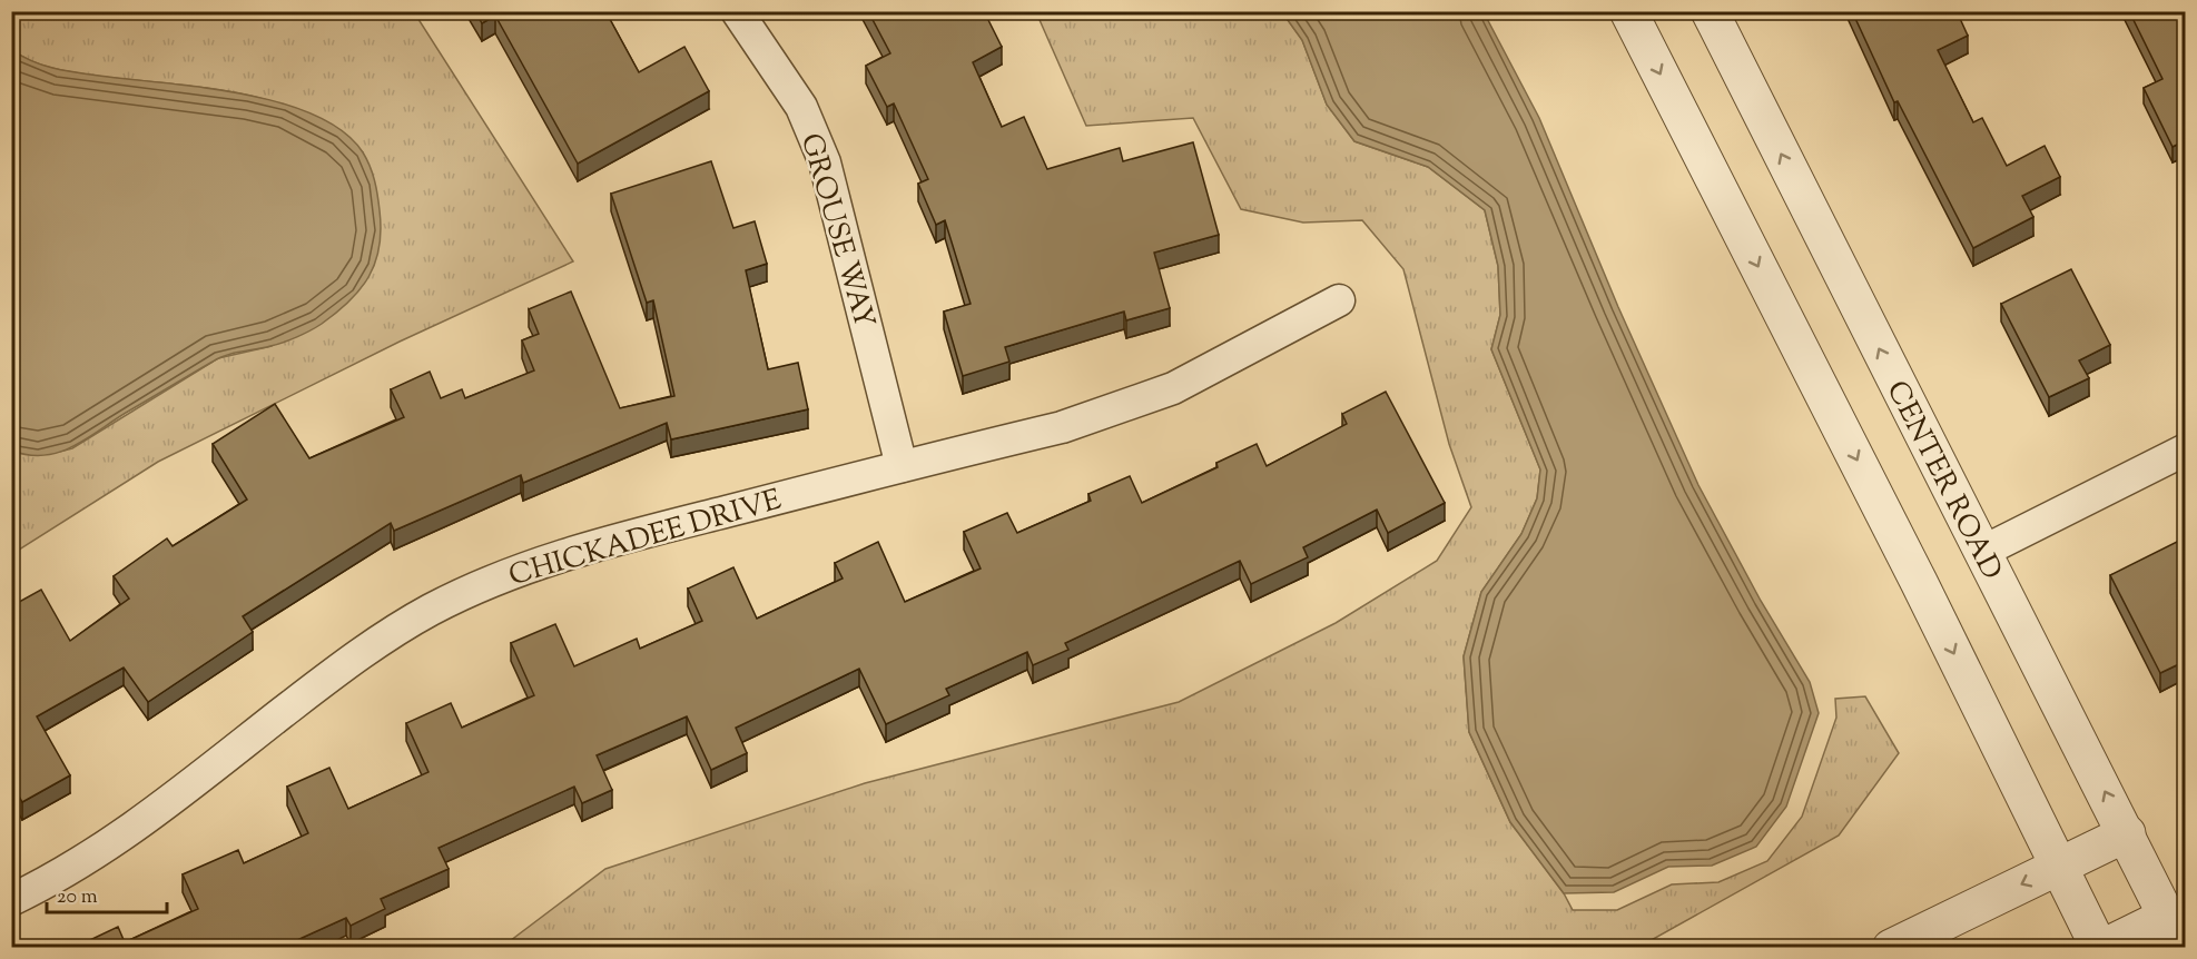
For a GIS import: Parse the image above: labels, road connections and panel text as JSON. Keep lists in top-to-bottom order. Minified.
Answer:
{"streets":{"street":["GROUSE WAY","CENTER ROAD","CHICKADEE DRIVE"]},"crossings":[["GROUSE WAY","CHICKADEE DRIVE"]],"scale_bar":"20 m"}
